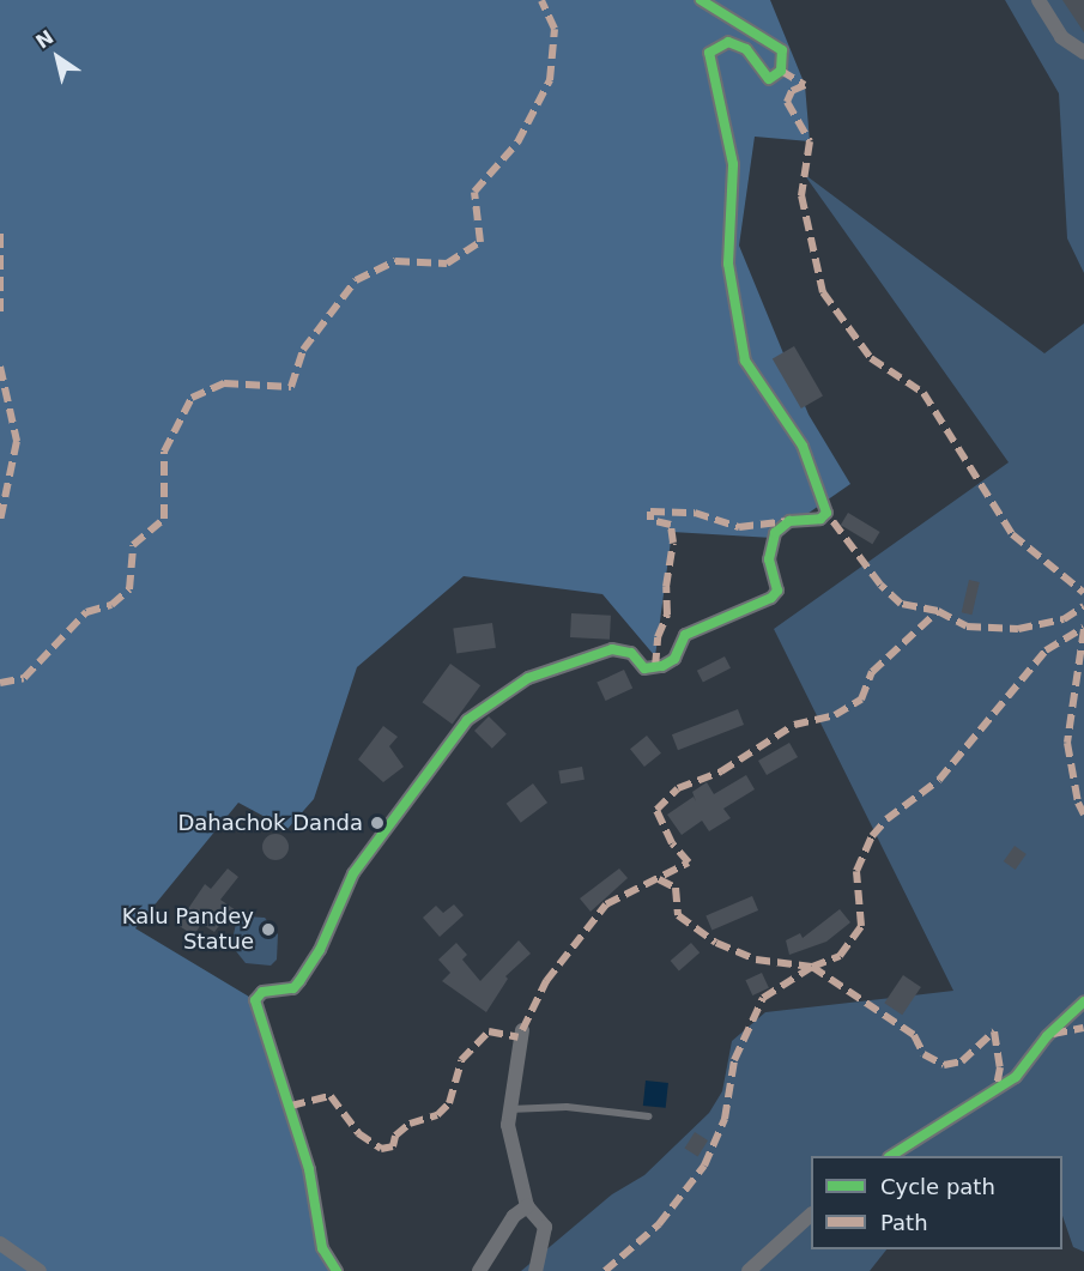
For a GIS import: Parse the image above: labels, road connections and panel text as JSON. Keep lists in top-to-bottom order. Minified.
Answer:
{"places":["Dahachok Danda","Kalu Pandey Statue"],"legend":["Cycle path","Path"],"north":"top left"}
